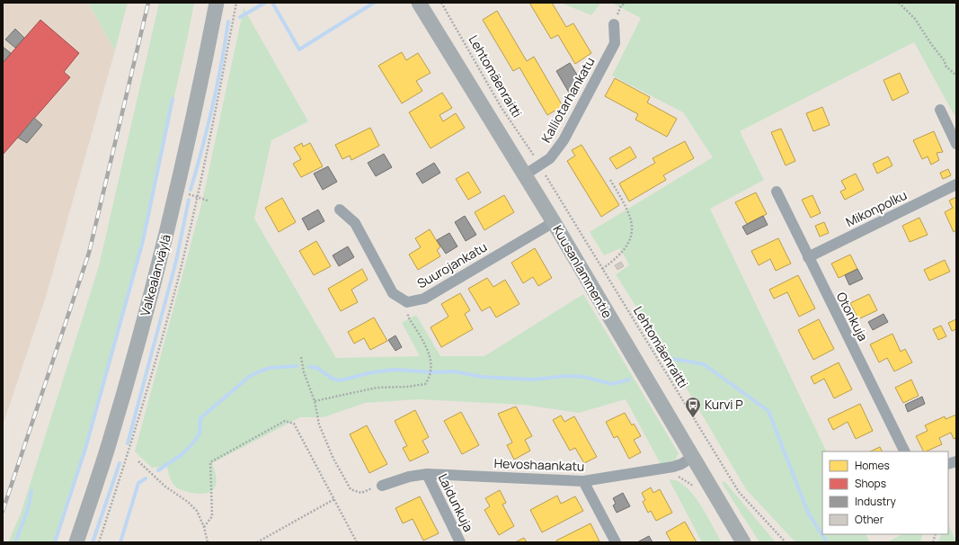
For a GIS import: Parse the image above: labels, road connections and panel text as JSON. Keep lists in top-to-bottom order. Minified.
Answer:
{"streets":{"street":["Kalliotarhankatu","Mikonpolku","Suurojankatu","Kuusanlammentie","Valkealanväylä","Otonkuja","Hevoshaankatu","Laidunkuja"],"path":["Lehtomäenraitti"]},"crossings":[["Kalliotarhankatu","Kuusanlammentie"],["Mikonpolku","Otonkuja"],["Suurojankatu","Kuusanlammentie"],["Kuusanlammentie","Hevoshaankatu"],["Hevoshaankatu","Laidunkuja"]],"places":{"bus stop":["Kurvi P"]},"legend":["Homes","Shops","Industry","Other"]}
